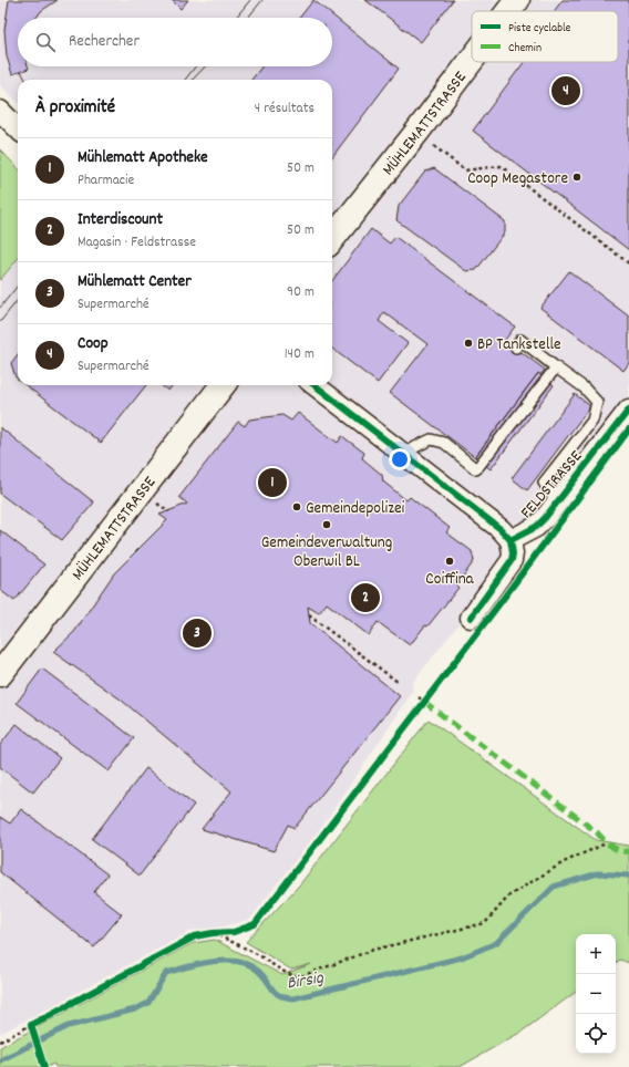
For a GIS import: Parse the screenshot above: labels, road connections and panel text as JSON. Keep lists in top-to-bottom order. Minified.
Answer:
{"streets":{"main road":["MÜHLEMATTSTRASSE"],"street":["FELDSTRASSE"]},"water":["Birsig"],"places":["Coop Megastore","BP Tankstelle","Gemeindepolizei","Gemeindeverwaltung Oberwil BL","Coiffina"],"legend":["Piste cyclable","Chemin"],"page":{"search":"Rechercher","pins":["4","1","2","3"],"heading":["À proximité","4 résultats"],"list":[{"mark":"1","name":"Mühlematt Apotheke","note":"Pharmacie","value":"50 m"},{"mark":"2","name":"Interdiscount","note":"Magasin · Feldstrasse","value":"50 m"},{"mark":"3","name":"Mühlematt Center","note":"Supermarché","value":"90 m"},{"mark":"4","name":"Coop","note":"Supermarché","value":"140 m"}],"map_buttons":["+","−"]}}
